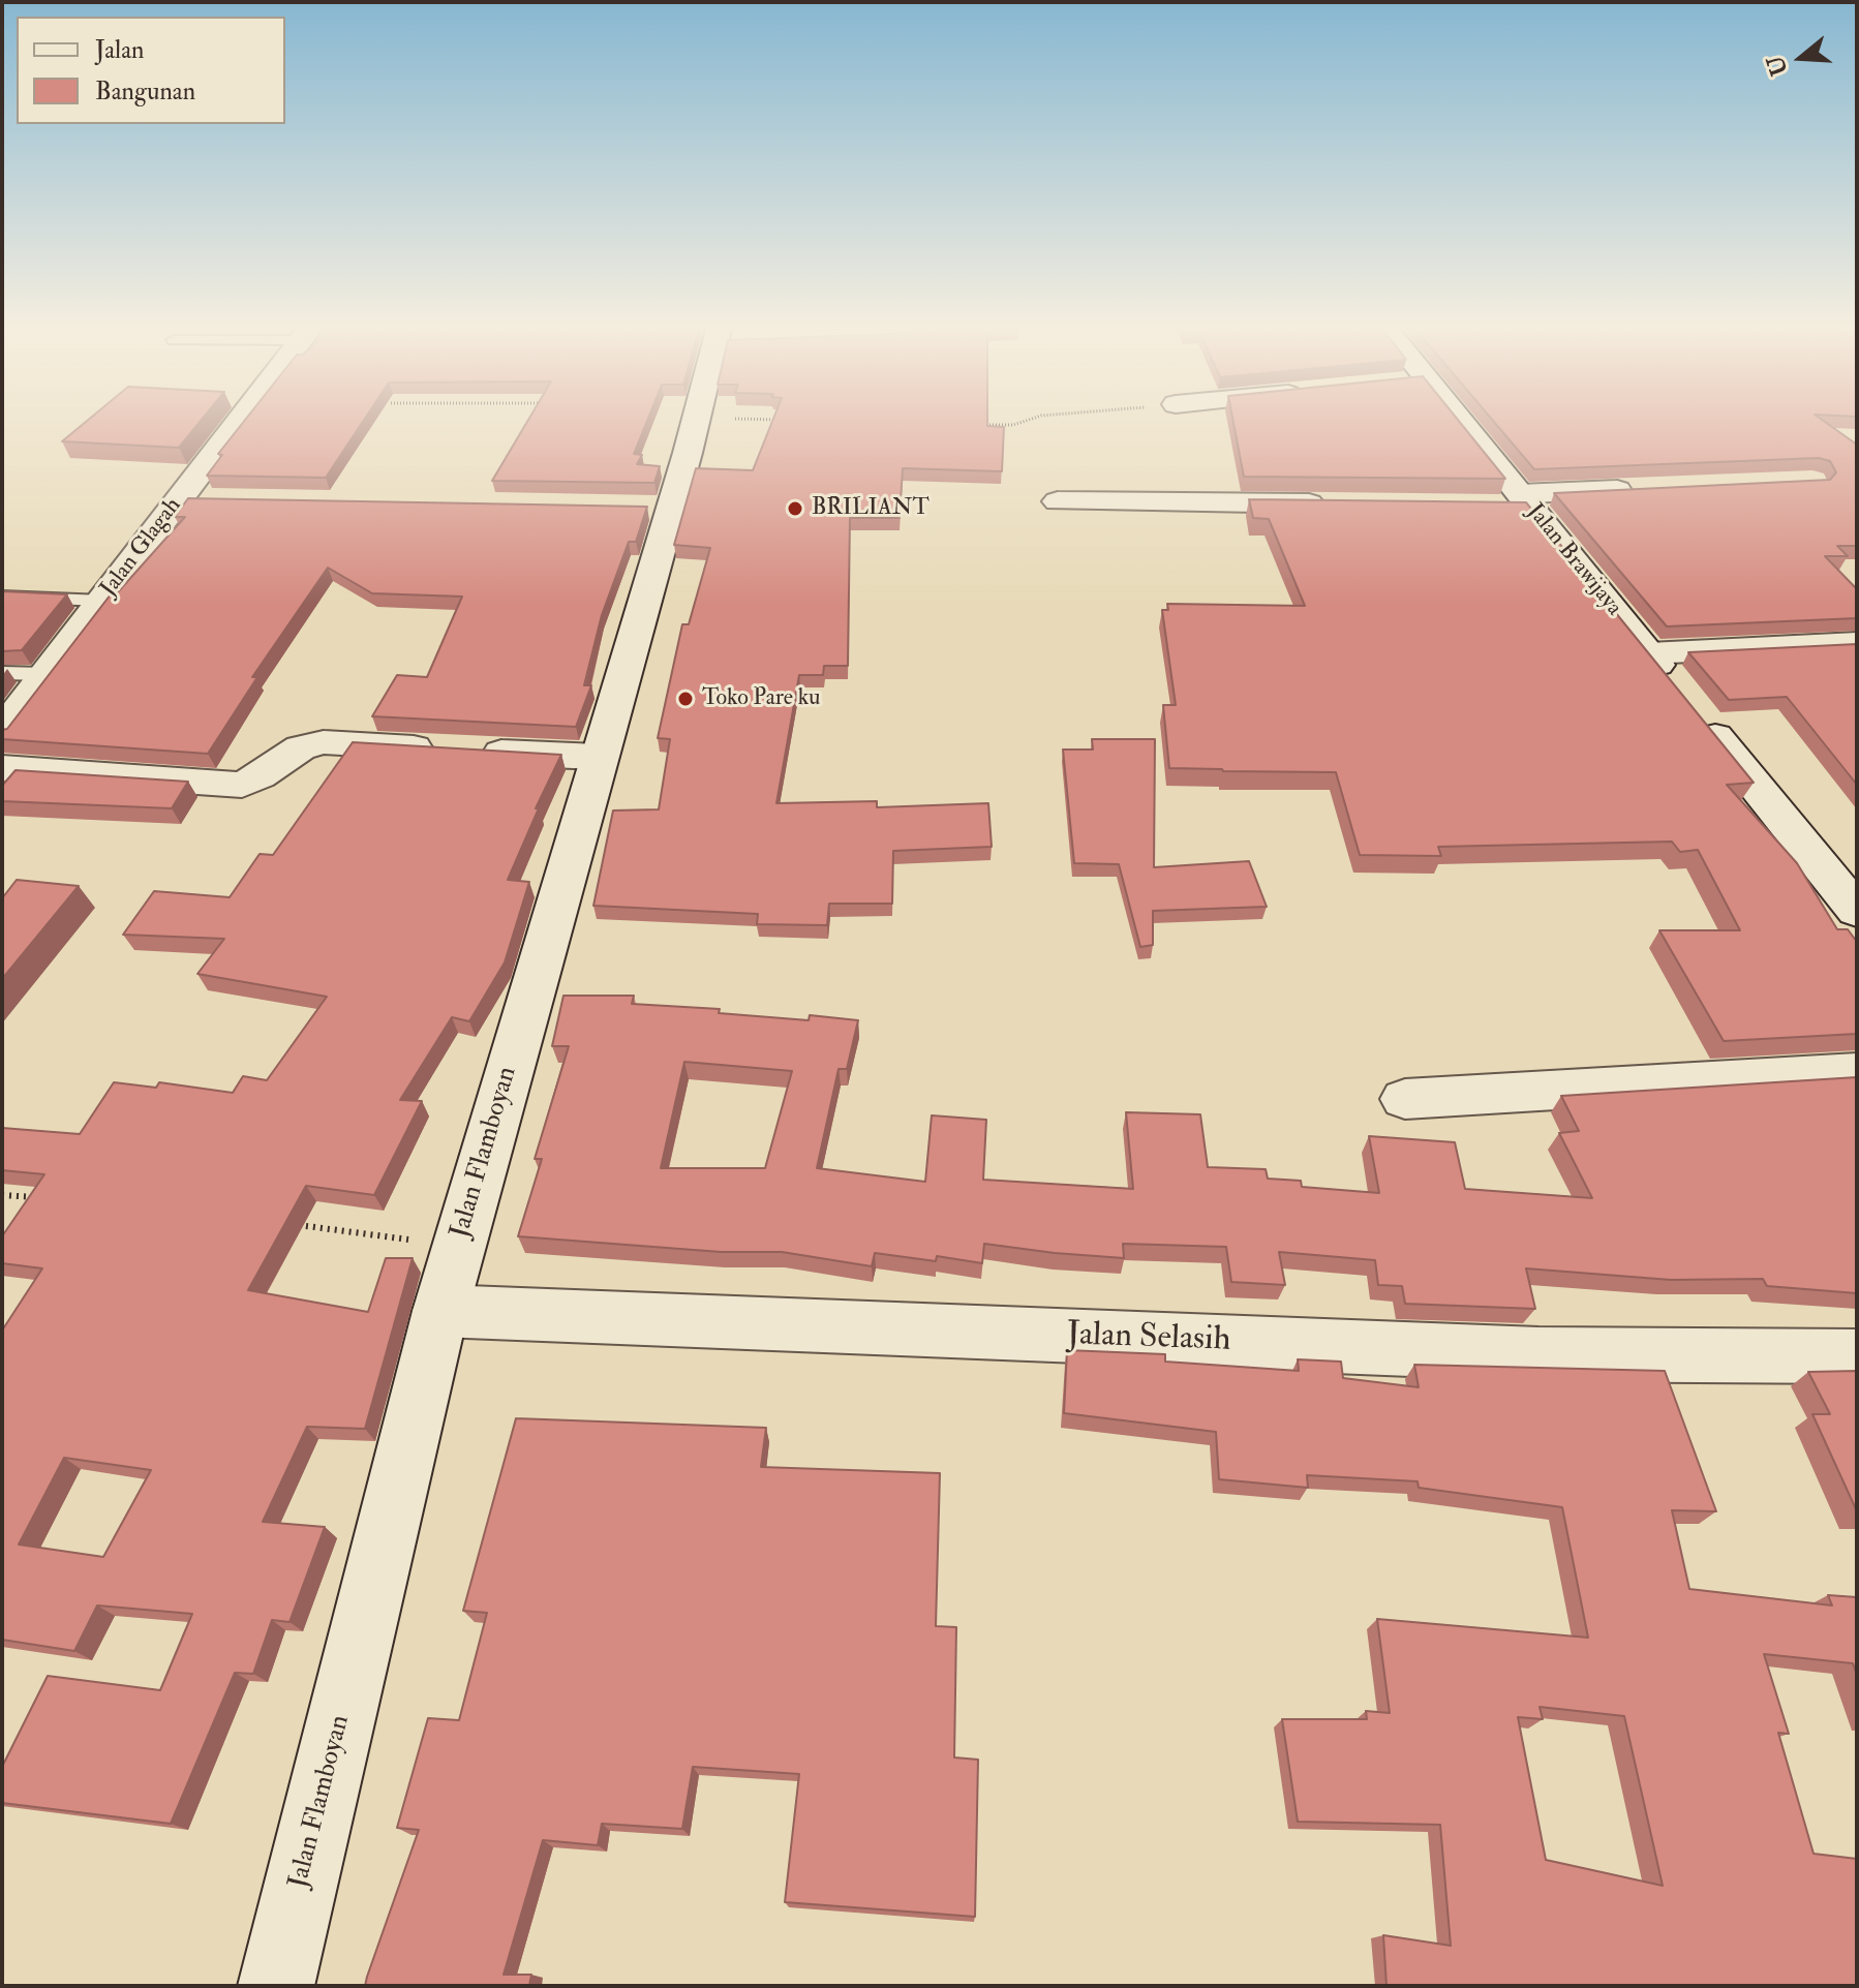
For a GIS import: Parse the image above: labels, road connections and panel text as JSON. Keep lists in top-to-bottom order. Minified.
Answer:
{"streets":{"street":["Jalan Glagah","Jalan Brawijaya","Jalan Flamboyan","Jalan Selasih"]},"crossings":[["Jalan Flamboyan","Jalan Selasih"]],"places":["BRILIANT","Toko Pare ku"],"legend":["Jalan","Bangunan"],"north":"left"}
